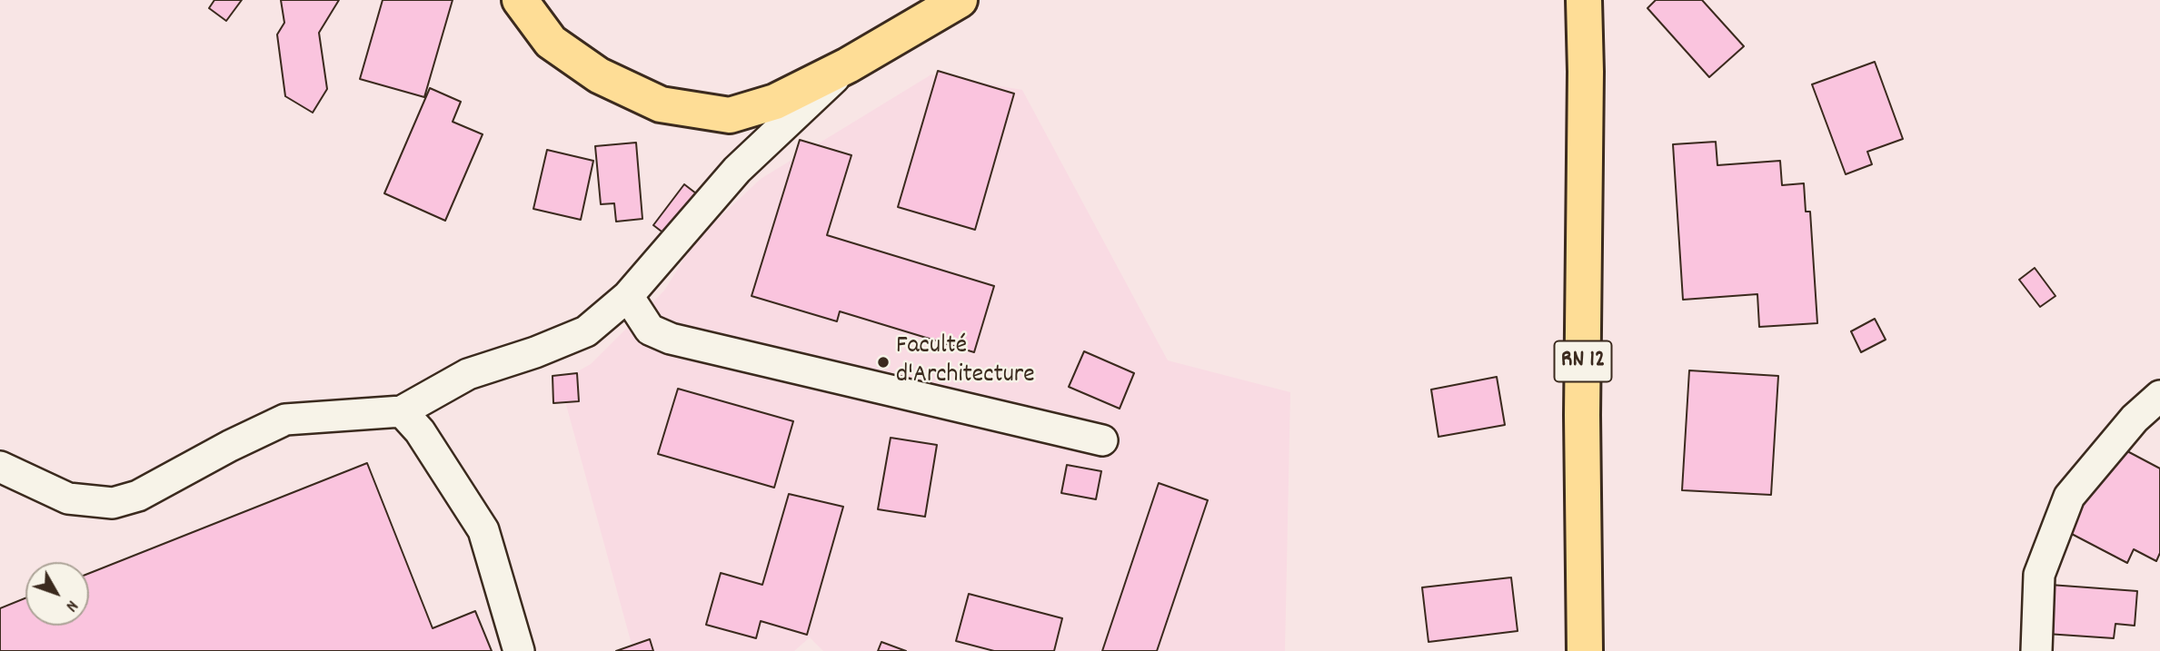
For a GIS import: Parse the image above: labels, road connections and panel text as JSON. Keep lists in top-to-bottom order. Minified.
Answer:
{"streets":{"main road":["RN 12"]},"places":["Faculté d'Architecture"],"north":"bottom right"}
